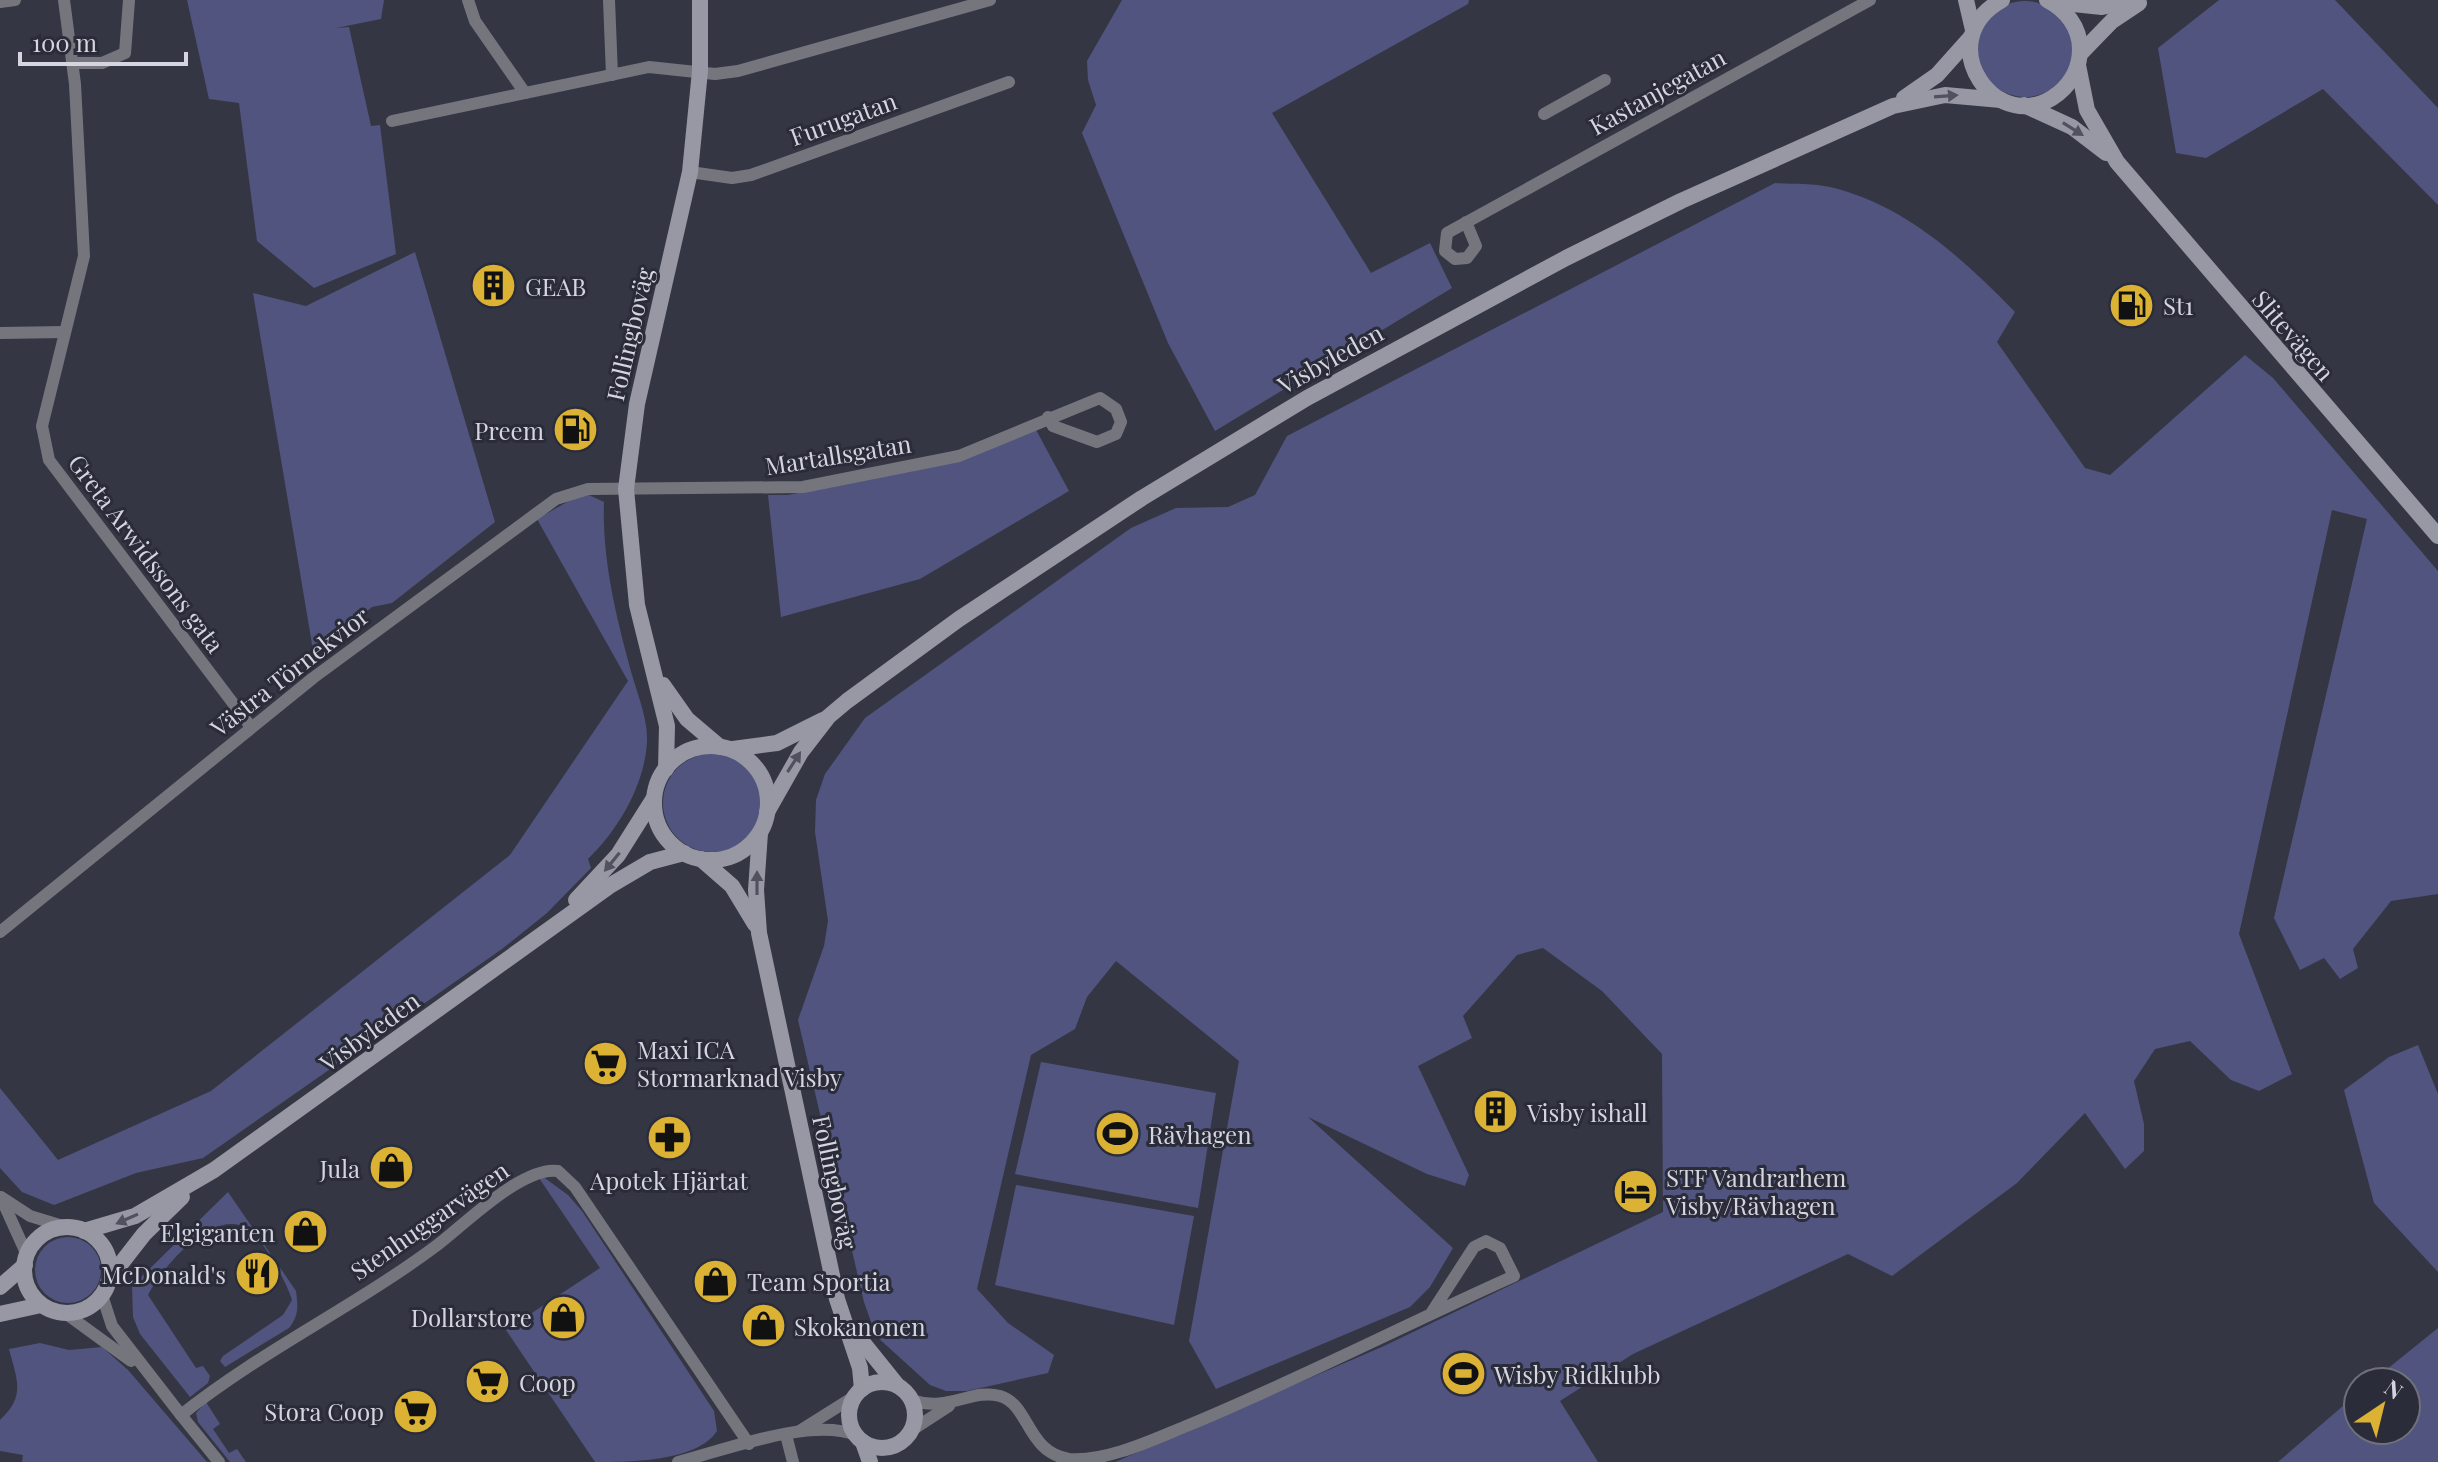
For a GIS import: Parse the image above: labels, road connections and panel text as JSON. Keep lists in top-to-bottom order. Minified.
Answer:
{"streets":{"main road":["Follingboväg","Slitevägen","Visbyleden"],"street":["Kastanjegatan","Furugatan","Martallsgatan","Greta Arwidssons gata","Västra Törnekvior","Stenhuggarvägen"]},"crossings":[["Furugatan","Follingboväg"],["Follingboväg","Visbyleden"],["Follingboväg","Martallsgatan"],["Follingboväg","Västra Törnekvior"],["Slitevägen","Visbyleden"],["Martallsgatan","Västra Törnekvior"],["Greta Arwidssons gata","Västra Törnekvior"]],"places":{"building":["GEAB","Visby ishall"],"fuel station":["St1","Preem"],"supermarket":["Maxi ICA Stormarknad Visby","Coop","Stora Coop"],"sports":["Rävhagen","Wisby Ridklubb"],"pharmacy":["Apotek Hjärtat"],"shop":["Jula","Elgiganten","Team Sportia","Dollarstore","Skokanonen"],"hotel":["STF Vandrarhem Visby/Rävhagen"],"restaurant":["McDonald's"]},"scale_bar":"100 m","north":"top right"}
